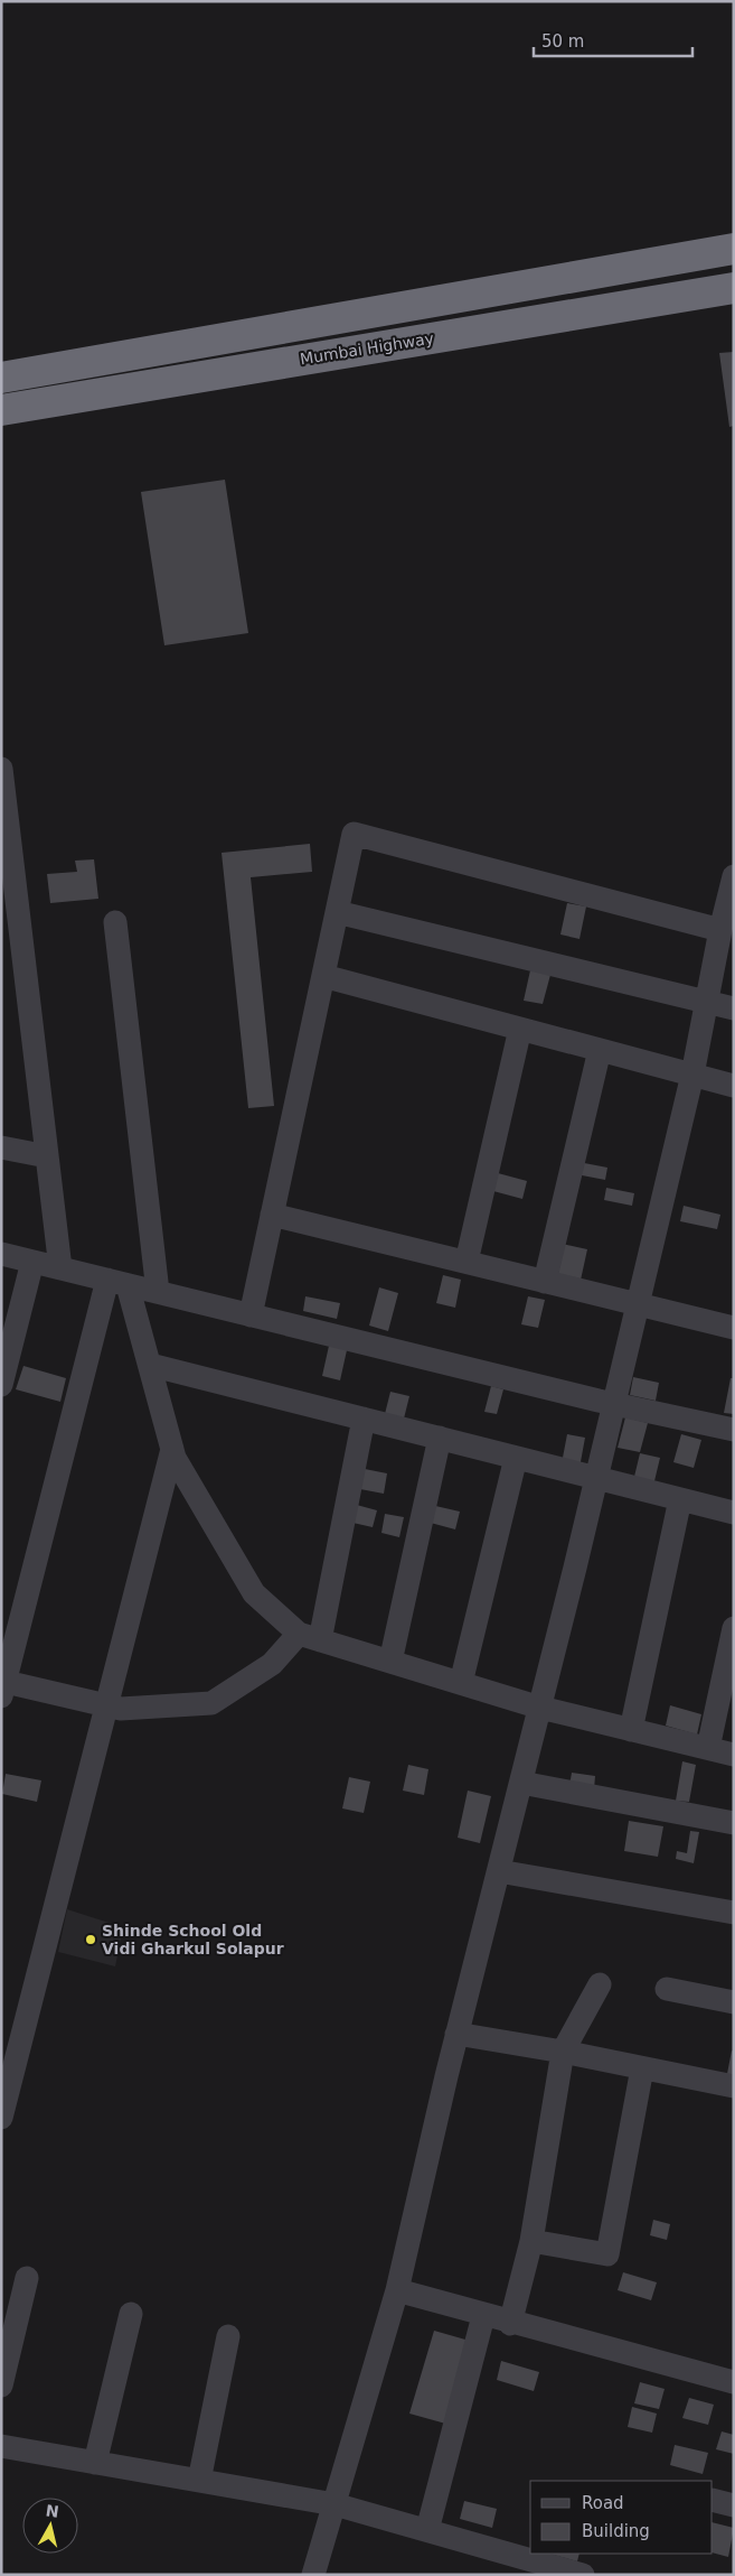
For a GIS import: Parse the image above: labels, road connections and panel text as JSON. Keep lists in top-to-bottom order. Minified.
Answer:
{"streets":{"highway":["Mumbai Highway"]},"places":["Shinde School Old Vidi Gharkul Solapur"],"legend":["Road","Building"],"scale_bar":"50 m","north":"top"}
